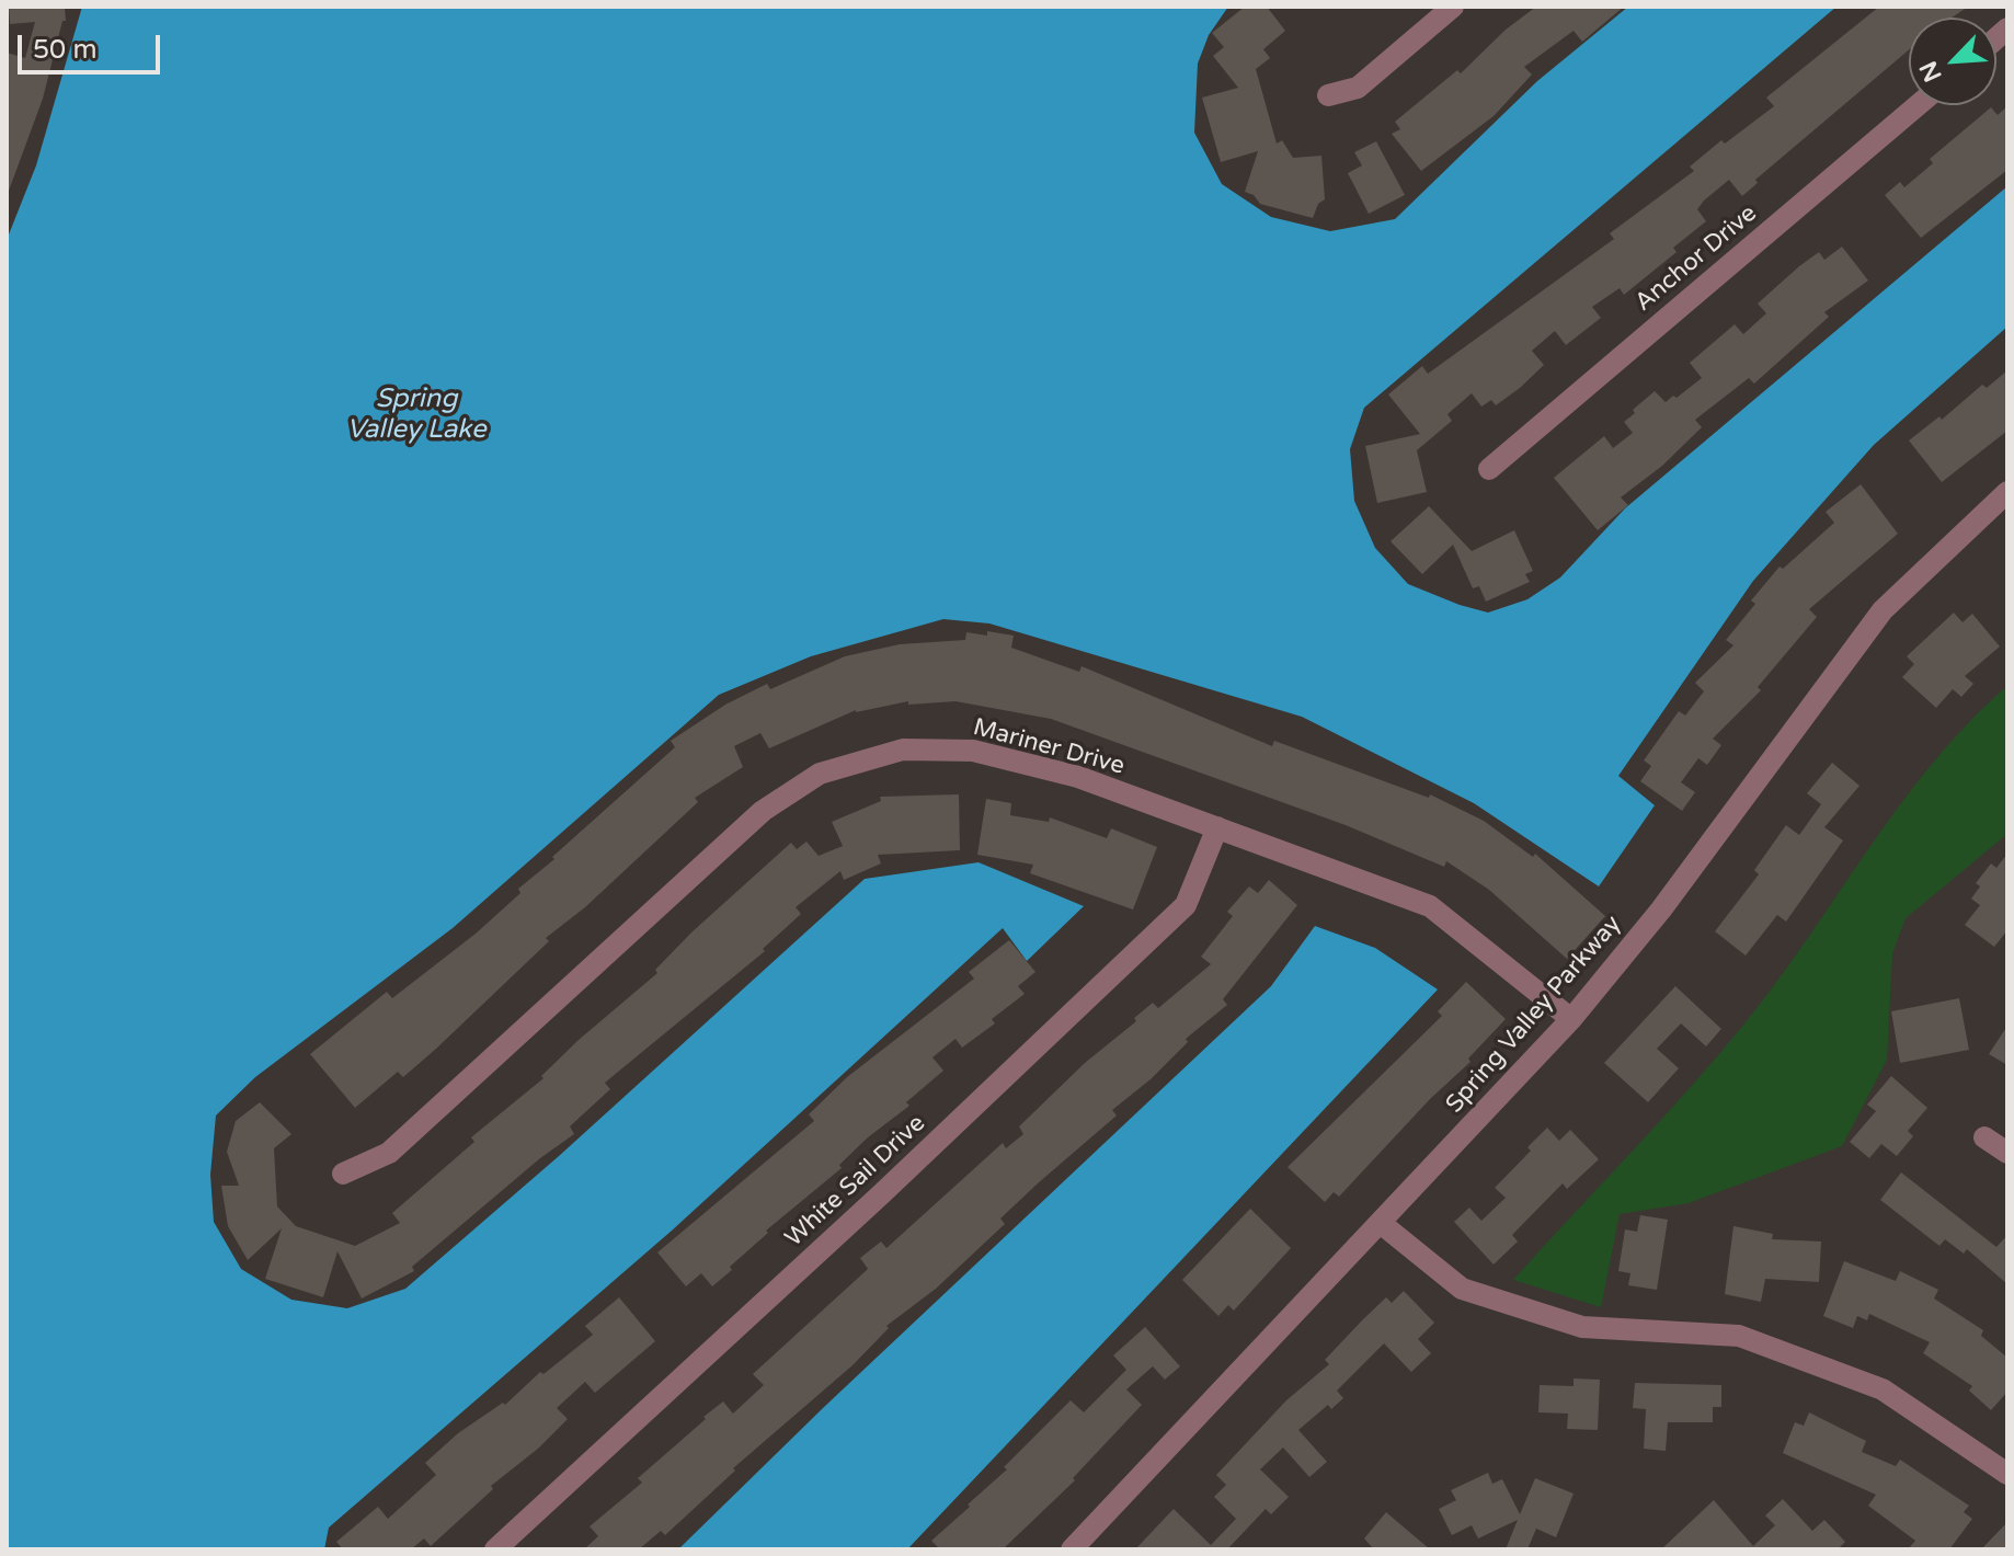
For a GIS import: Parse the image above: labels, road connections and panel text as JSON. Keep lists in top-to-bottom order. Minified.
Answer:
{"streets":{"street":["Anchor Drive","Mariner Drive","Spring Valley Parkway","White Sail Drive"]},"crossings":[["Mariner Drive","Spring Valley Parkway"],["Mariner Drive","White Sail Drive"]],"water":["Spring Valley Lake"],"scale_bar":"50 m","north":"bottom left"}
